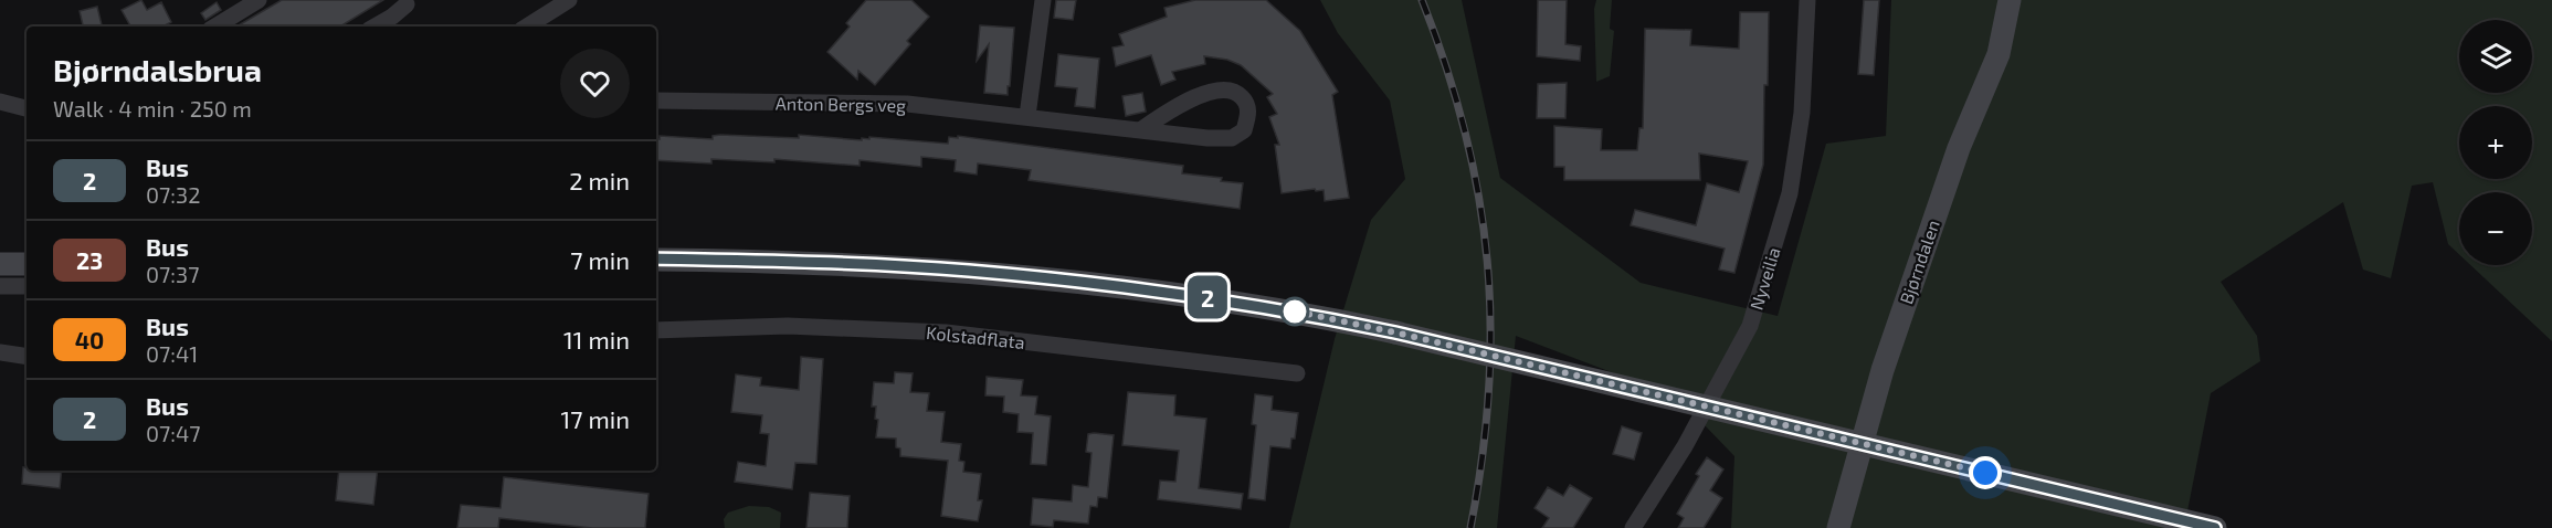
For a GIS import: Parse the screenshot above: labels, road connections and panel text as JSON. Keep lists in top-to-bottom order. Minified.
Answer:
{"streets":{"main road":["Bjørndalen"],"street":["Anton Bergs veg","Nyveilia","Kolstadflata"]},"lines":["bus line 2"],"page":{"on_map":"2","map_buttons":["+","−"],"heading":["Bjørndalsbrua","Walk · 4 min · 250 m"],"list":[{"mark":"2","name":"Bus","note":"07:32","value":"2 min"},{"mark":"23","name":"Bus","note":"07:37","value":"7 min"},{"mark":"40","name":"Bus","note":"07:41","value":"11 min"},{"mark":"2","name":"Bus","note":"07:47","value":"17 min"}]}}
